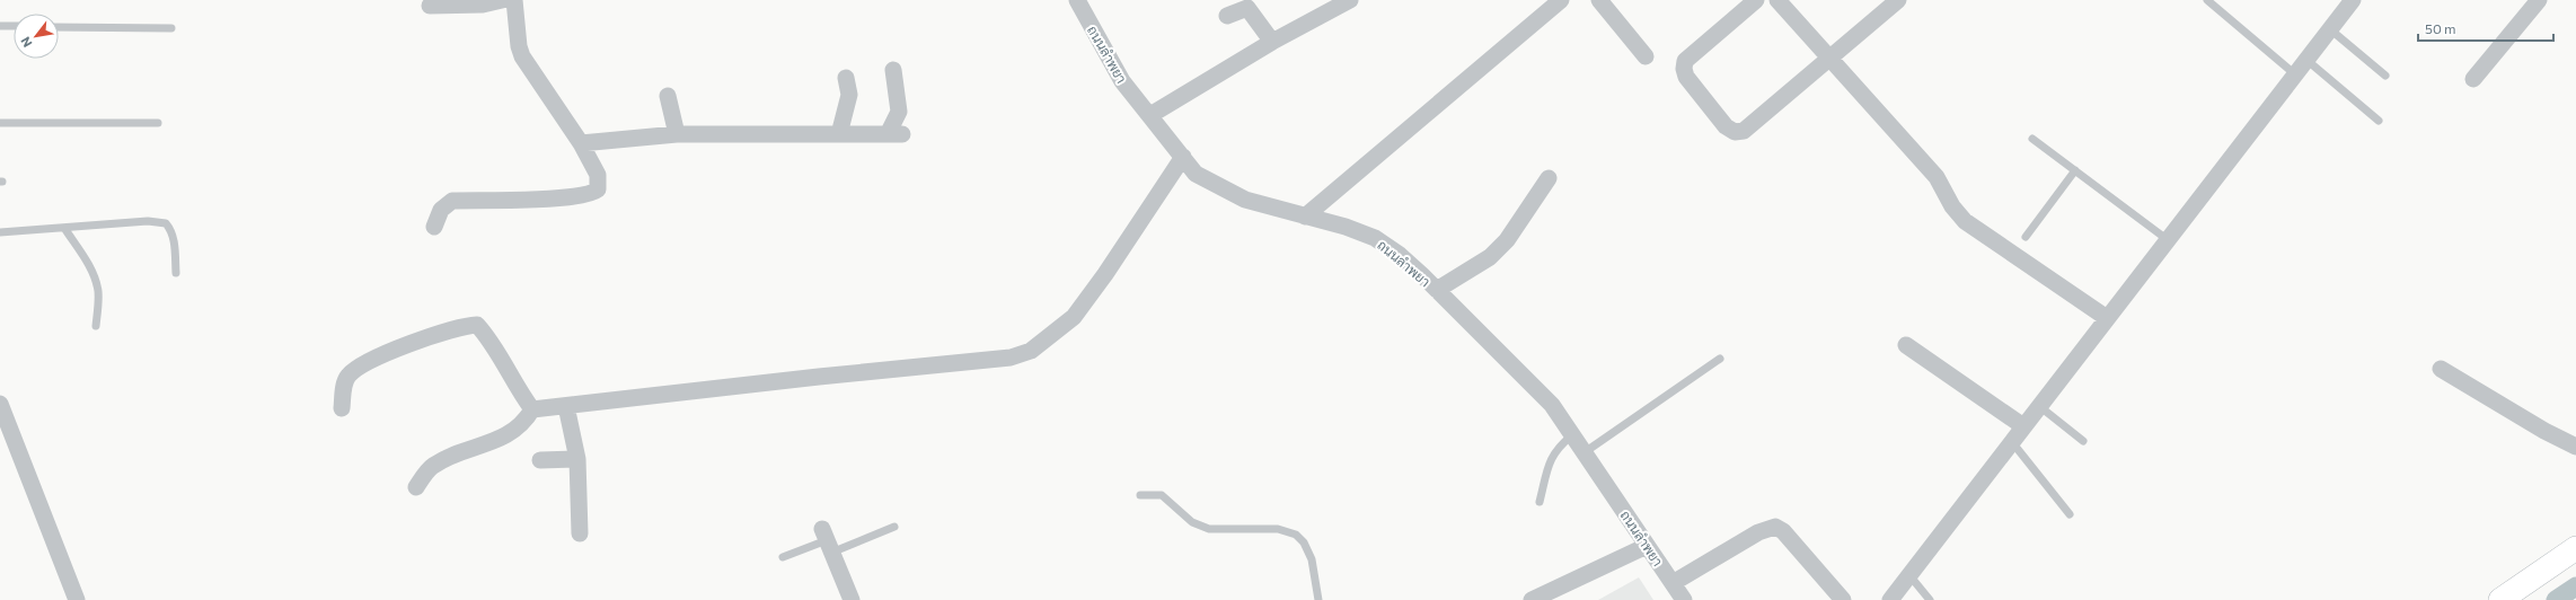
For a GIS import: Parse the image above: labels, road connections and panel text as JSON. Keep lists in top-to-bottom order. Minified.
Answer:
{"streets":{"street":["ถนนลำพยา"]},"scale_bar":"50 m","north":"bottom left"}
